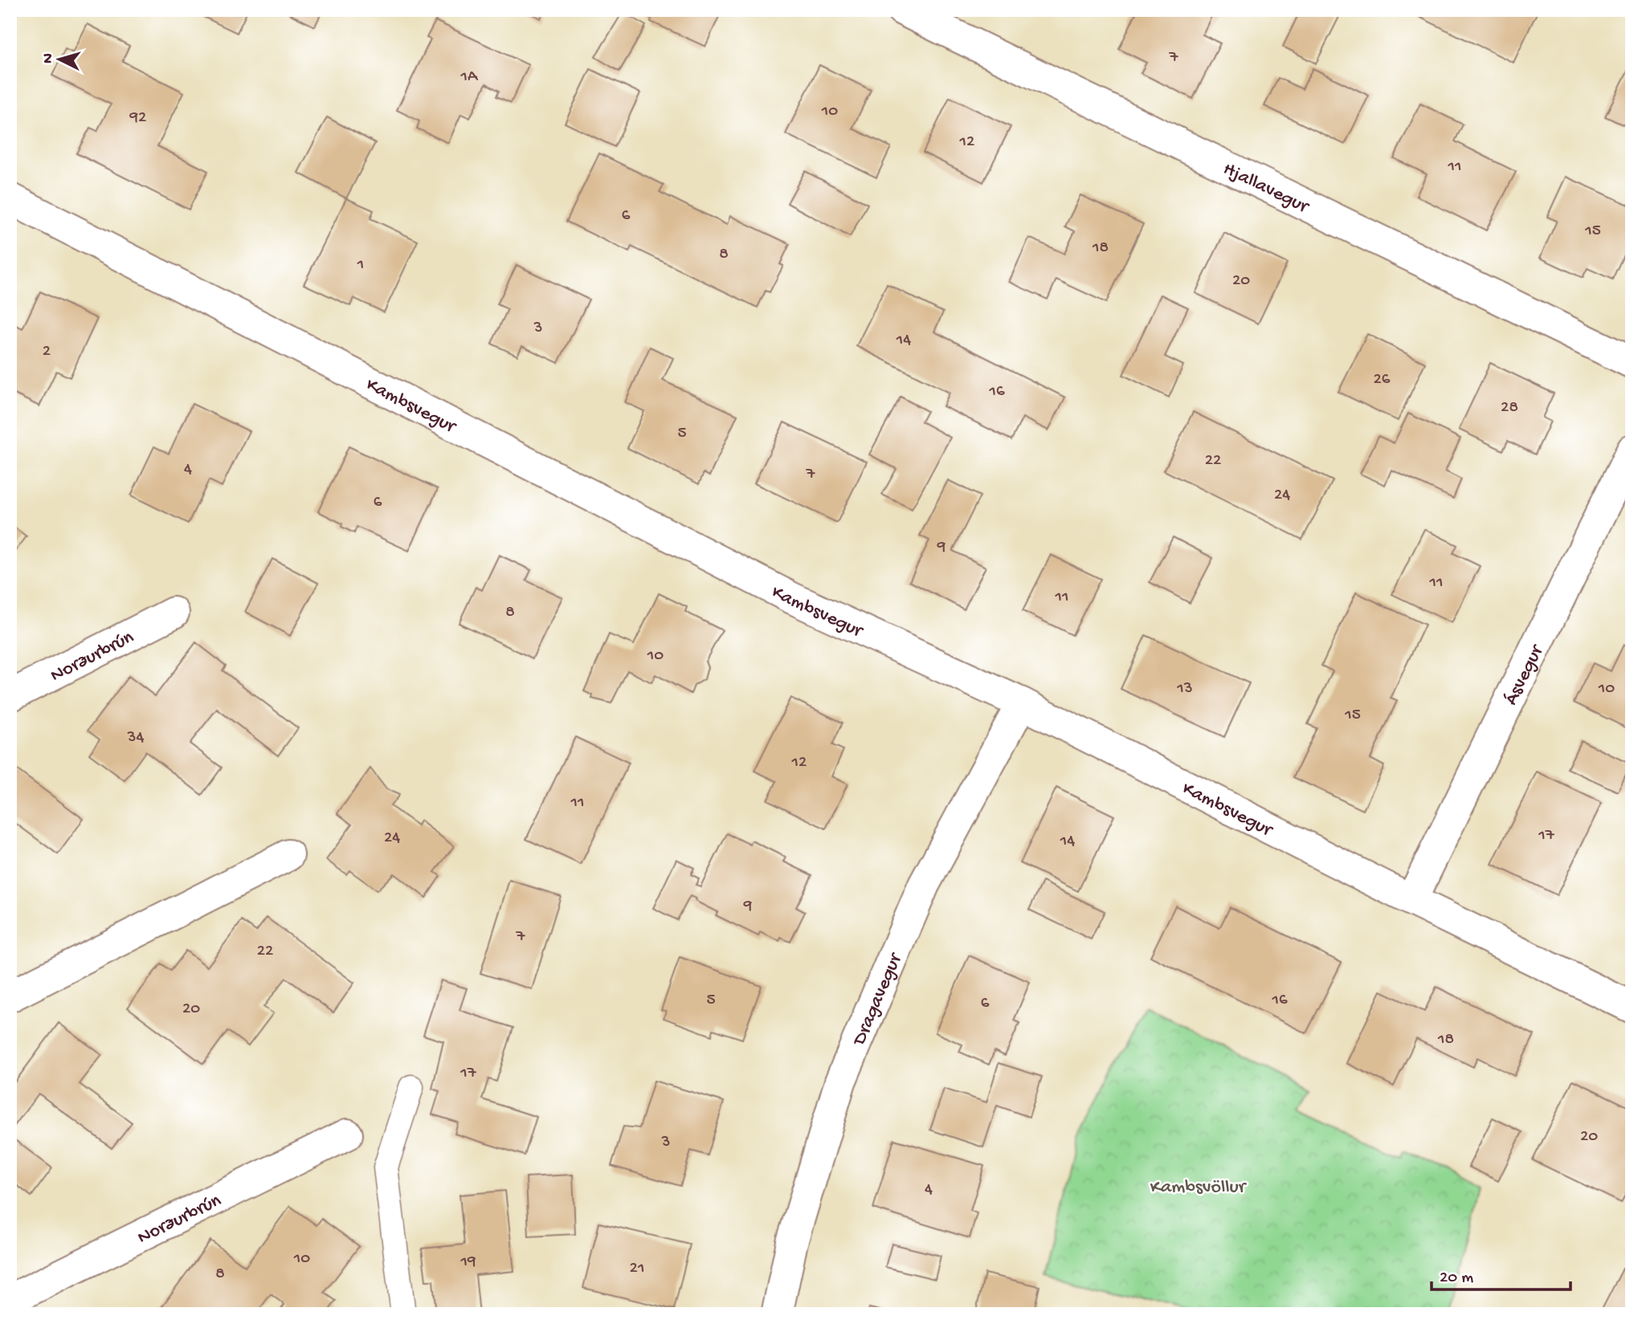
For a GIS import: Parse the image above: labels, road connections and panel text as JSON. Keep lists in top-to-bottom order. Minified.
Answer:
{"streets":{"street":["Hjallavegur","Kambsvegur","Norðurbrún","Ásvegur","Dragavegur"]},"crossings":[["Kambsvegur","Ásvegur"],["Kambsvegur","Dragavegur"]],"parks":["Kambsvöllur"],"house_numbers":["7","1A","10","92","12","11","6","15","18","8","1","20","3","14","2","26","16","28","5","22","4","7","24","6","9","11","11","8","10","13","10","15","34","12","11","17","24","14","9","7","22","5","16","6","20","18","17","20","3","4","10","19","21","8"],"scale_bar":"20 m","north":"left"}
